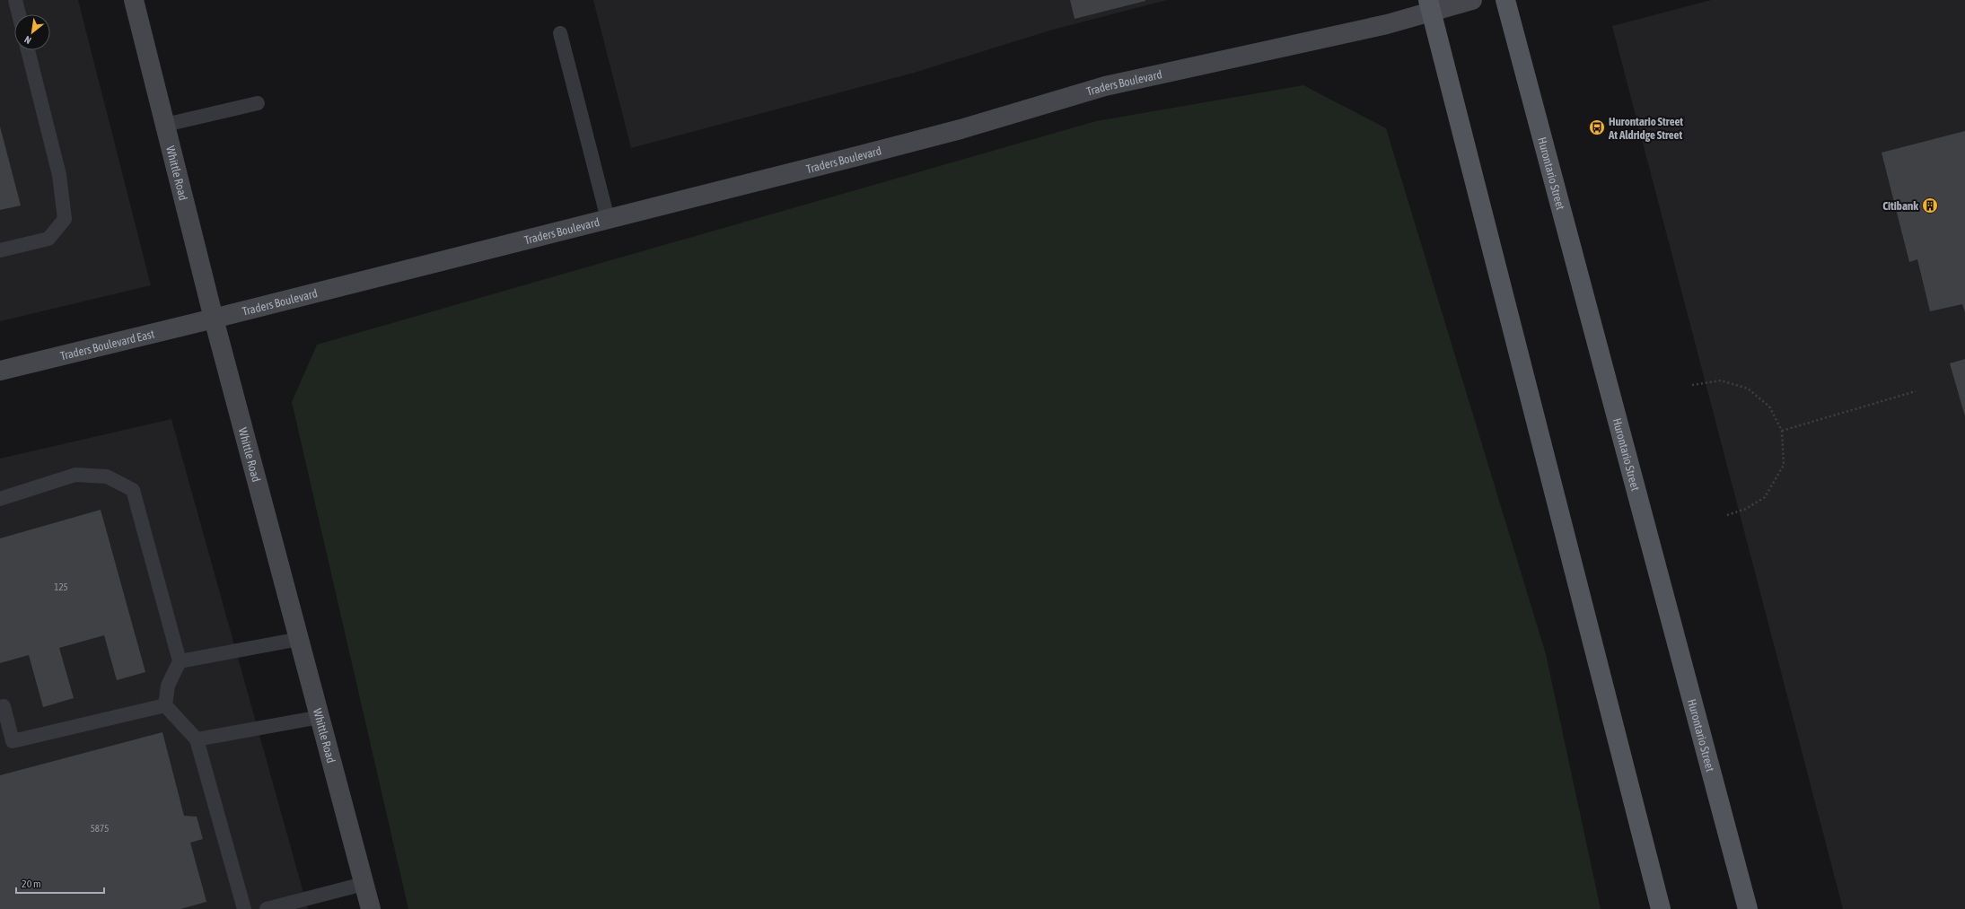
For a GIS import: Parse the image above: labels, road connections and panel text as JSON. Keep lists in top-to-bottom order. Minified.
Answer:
{"streets":{"main road":["Hurontario Street"],"street":["Traders Boulevard","Whittle Road","Traders Boulevard East"]},"crossings":[["Traders Boulevard","Whittle Road"],["Traders Boulevard","Traders Boulevard East"],["Whittle Road","Traders Boulevard East"]],"places":{"bus stop":["Hurontario Street At Aldridge Street"],"building":["Citibank"]},"house_numbers":["125","5875"],"scale_bar":"20 m","north":"bottom left"}
